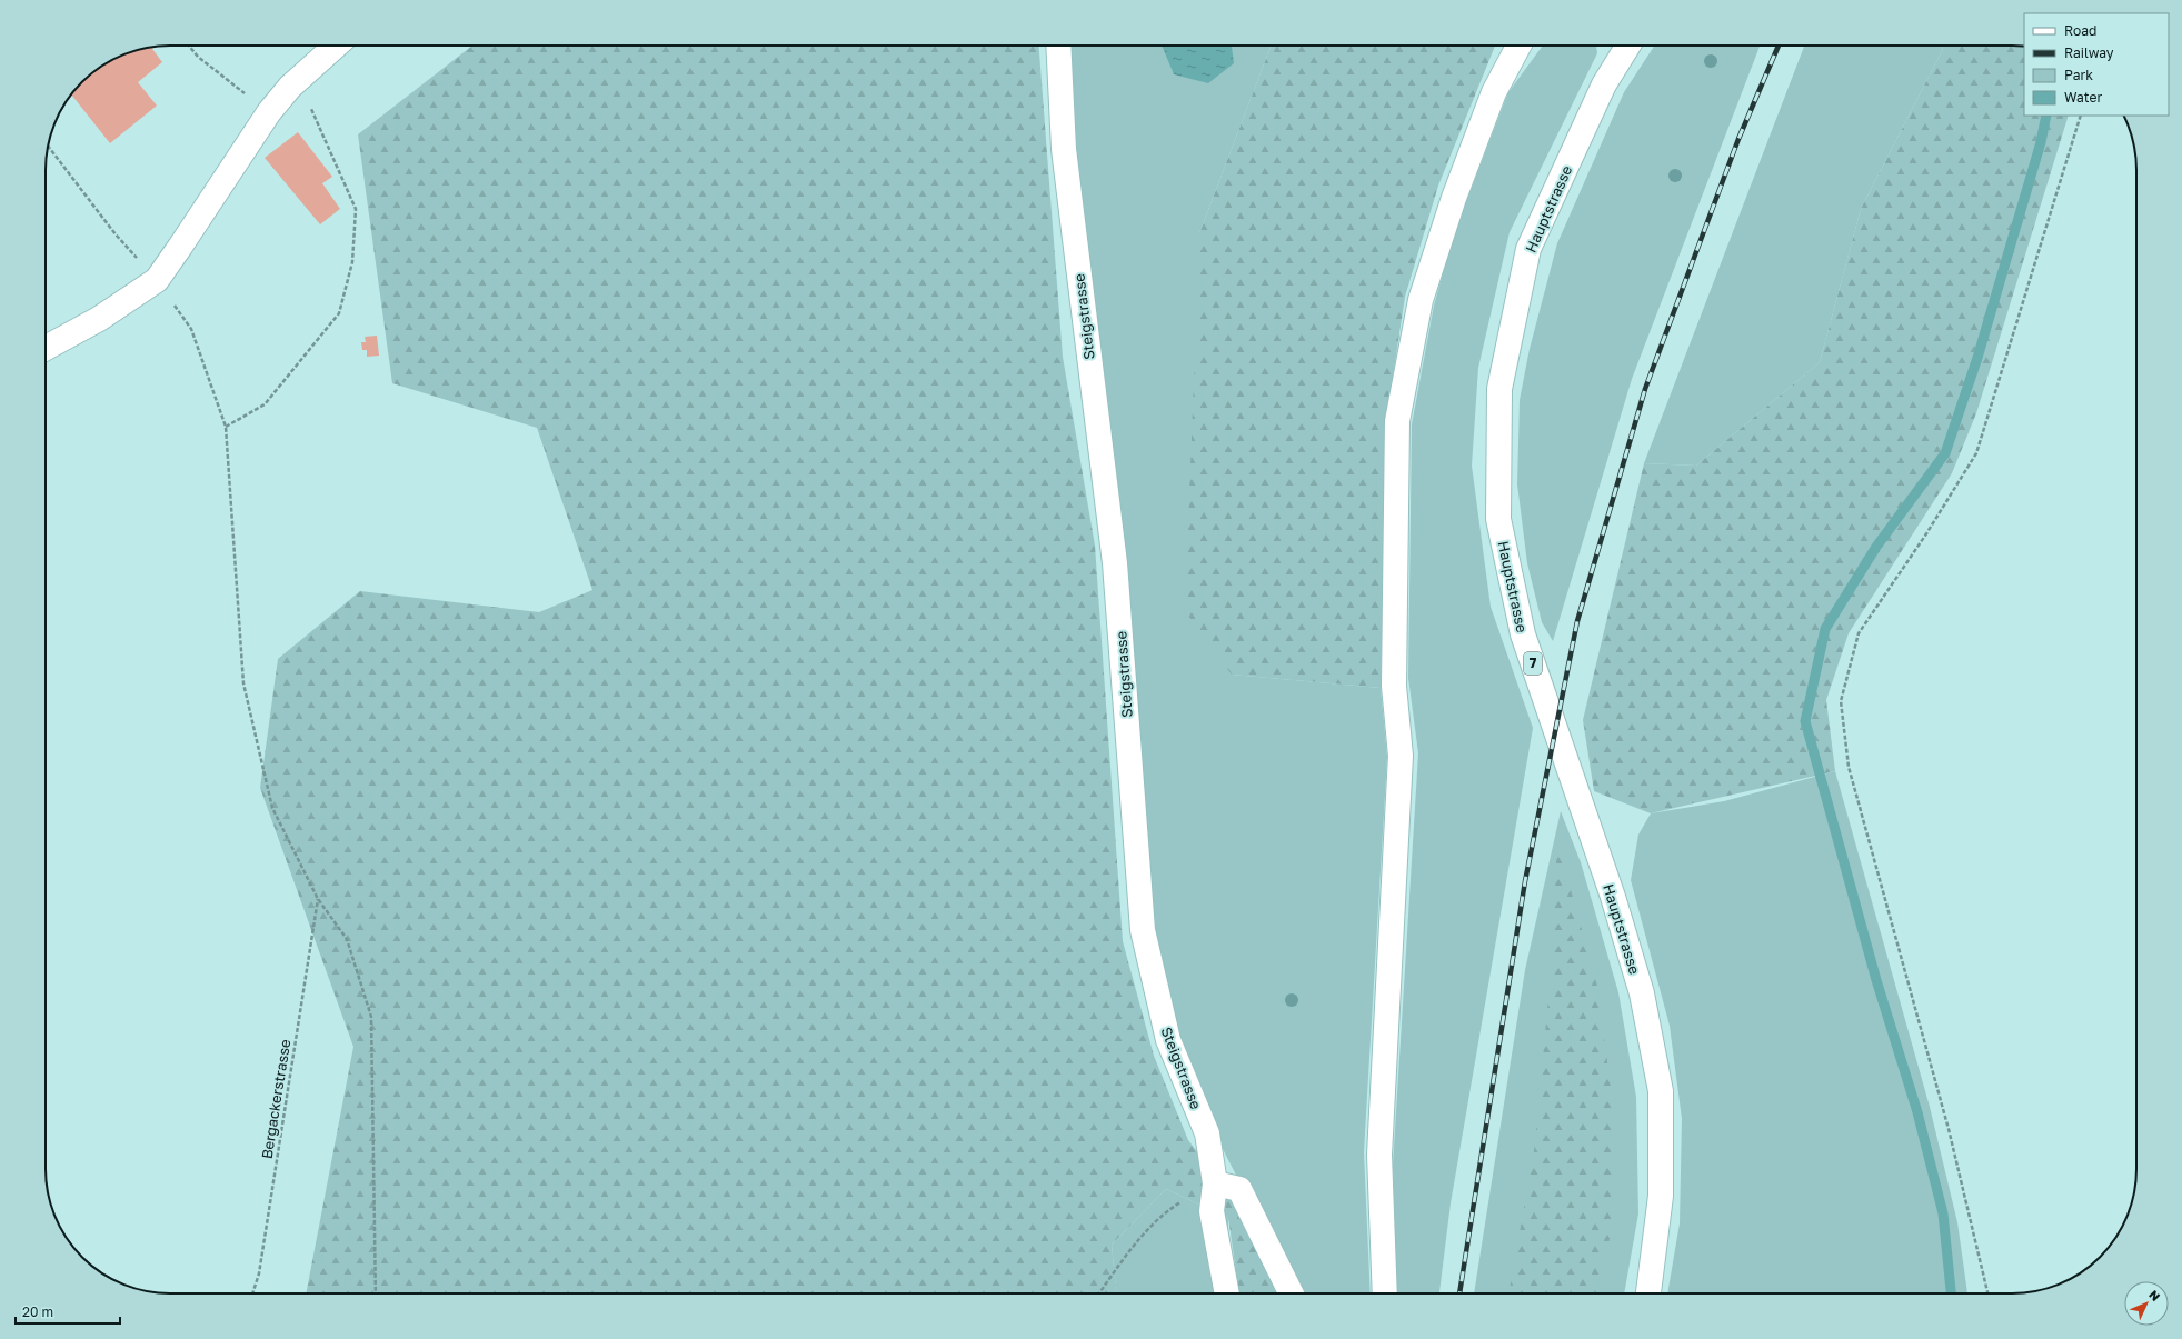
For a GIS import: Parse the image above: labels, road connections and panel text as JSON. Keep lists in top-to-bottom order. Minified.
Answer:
{"streets":{"street":["Hauptstrasse","Steigstrasse","7"],"path":["Bergackerstrasse"]},"legend":["Road","Railway","Park","Water"],"scale_bar":"20 m","north":"top right"}
